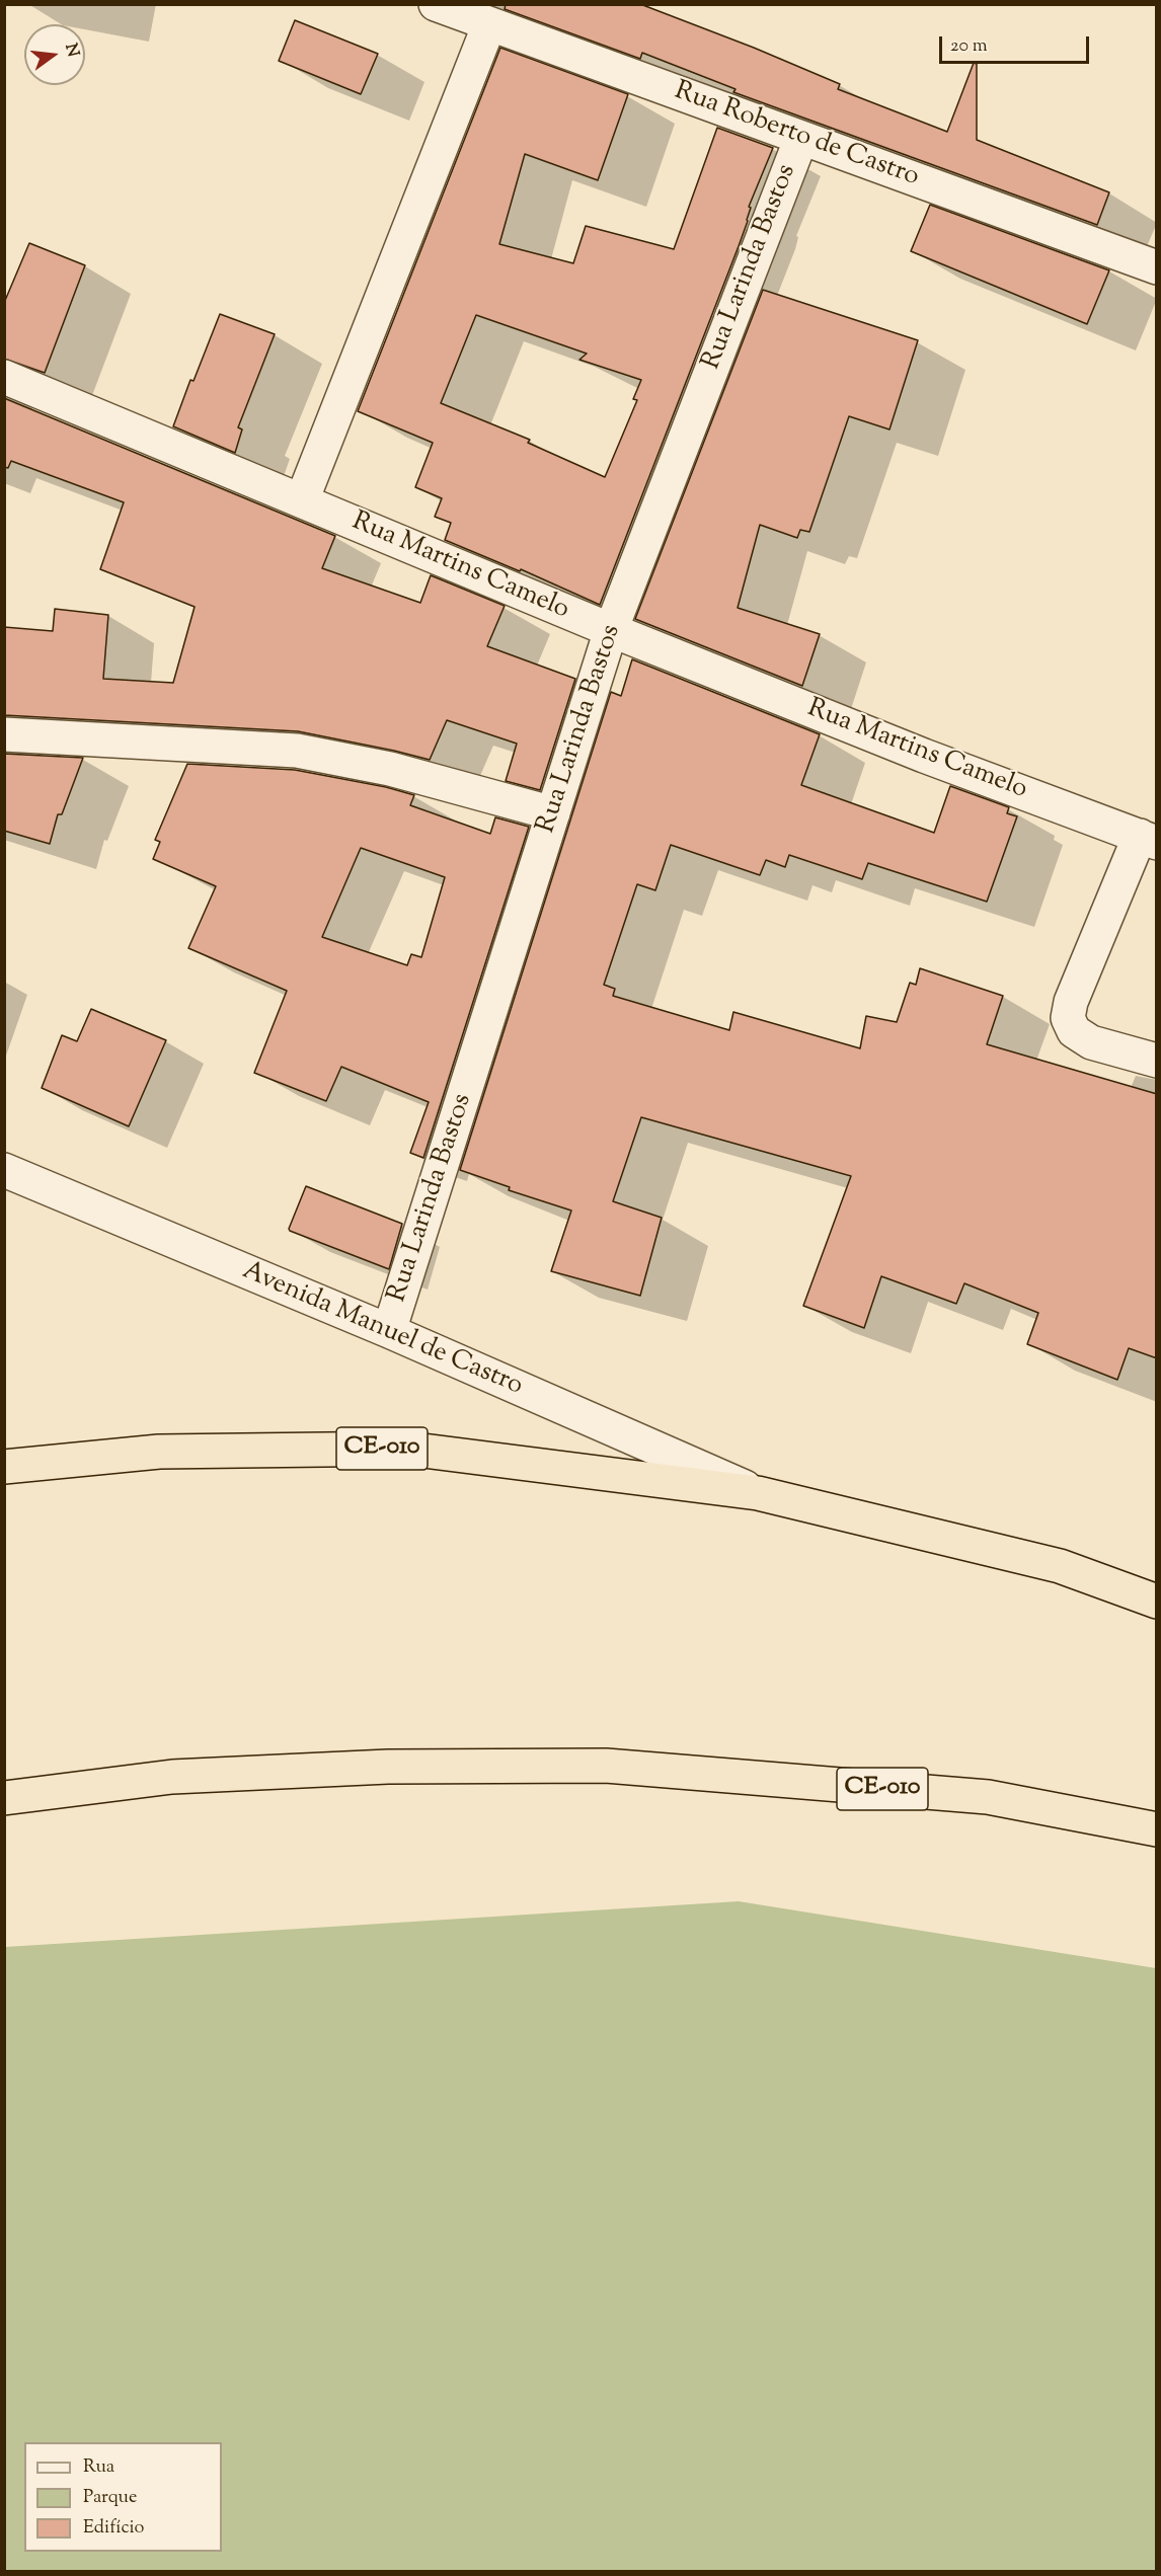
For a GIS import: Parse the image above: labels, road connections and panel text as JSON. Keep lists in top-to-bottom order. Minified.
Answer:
{"streets":{"highway":["CE-010"],"street":["Rua Roberto de Castro","Rua Larinda Bastos","Rua Martins Camelo","Avenida Manuel de Castro"]},"crossings":[["Rua Roberto de Castro","Rua Larinda Bastos"],["Rua Larinda Bastos","Rua Martins Camelo"],["Rua Larinda Bastos","Avenida Manuel de Castro"],["Avenida Manuel de Castro","CE-010"]],"legend":["Rua","Parque","Edifício"],"scale_bar":"20 m","north":"right"}
